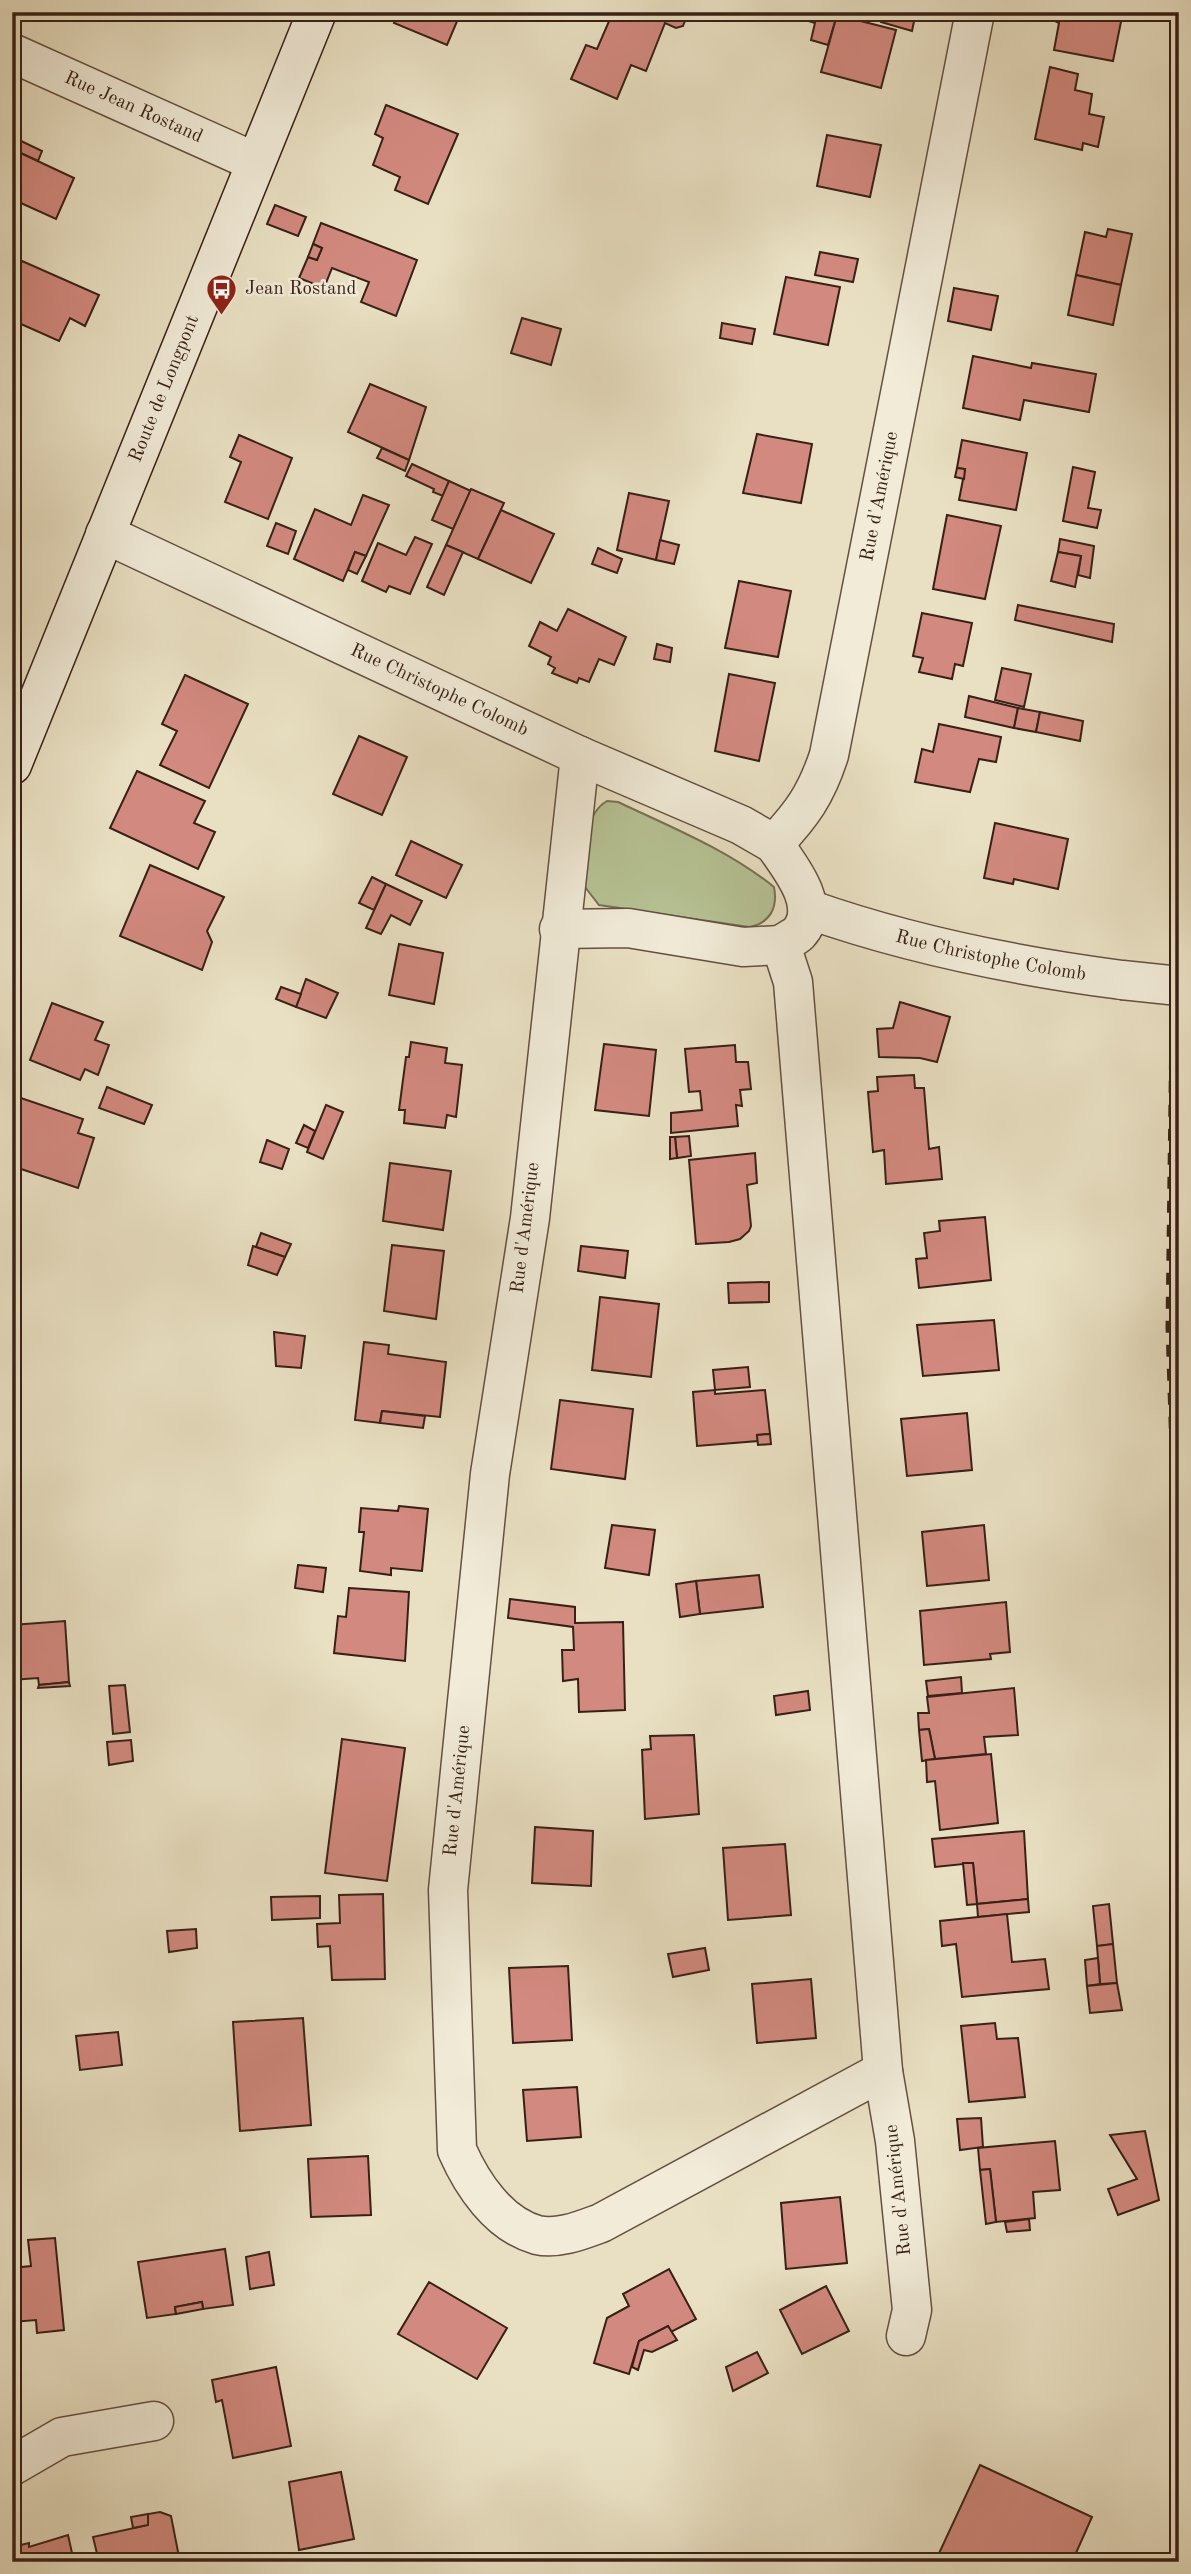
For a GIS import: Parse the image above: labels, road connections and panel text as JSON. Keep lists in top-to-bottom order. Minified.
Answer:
{"streets":{"street":["Rue Jean Rostand","Route de Longpont","Rue d'Amérique","Rue Christophe Colomb"]},"crossings":[["Rue Jean Rostand","Route de Longpont"],["Route de Longpont","Rue Christophe Colomb"],["Rue d'Amérique","Rue Christophe Colomb"]],"places":{"bus stop":["Jean Rostand"]}}
